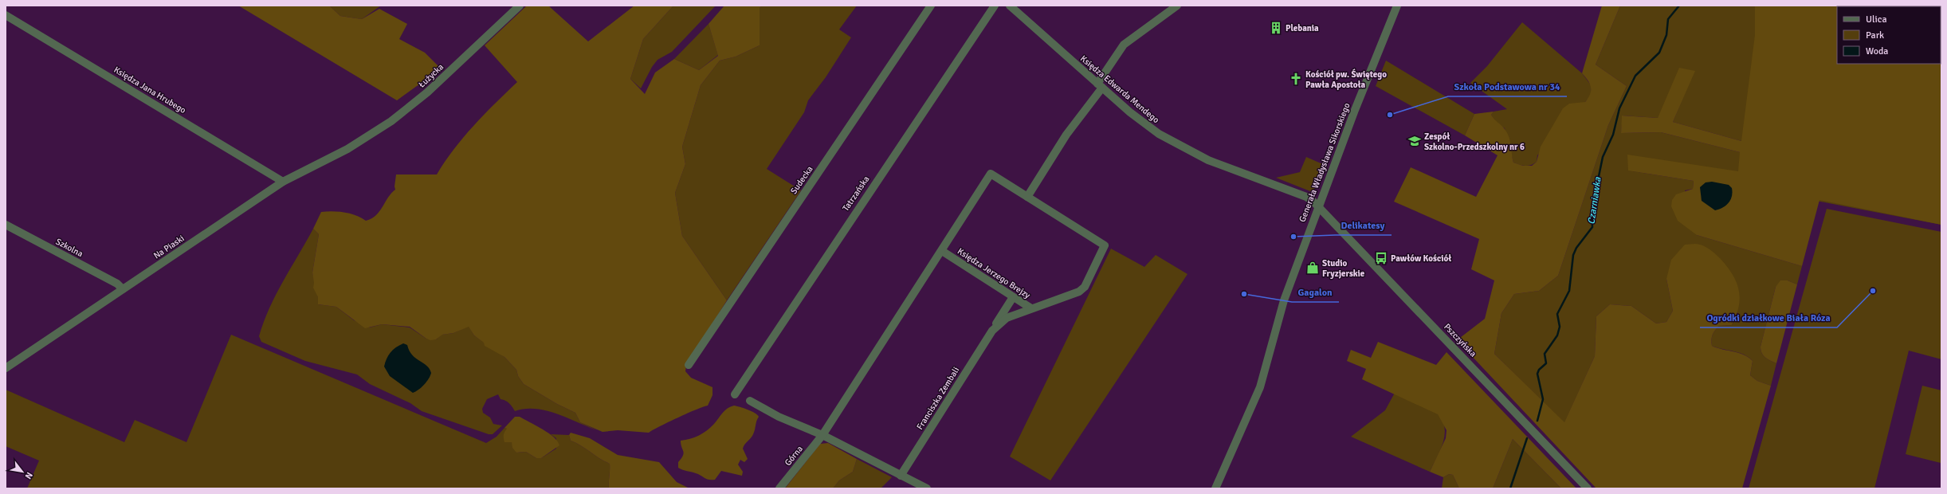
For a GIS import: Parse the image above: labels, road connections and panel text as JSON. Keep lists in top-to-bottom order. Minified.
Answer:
{"streets":{"street":["Łużycka","Księdza Edwarda Mendego","Księdza Jana Hrubego","Generała Władysława Sikorskiego","Sudecka","Tatrzańska","Na Piaski","Szkolna","Księdza Jerzego Brejzy","Pszczyńska","Franciszka Zembali","Górna"]},"crossings":[["Łużycka","Na Piaski"],["Księdza Edwarda Mendego","Generała Władysława Sikorskiego"],["Księdza Edwarda Mendego","Pszczyńska"],["Księdza Jana Hrubego","Na Piaski"],["Generała Władysława Sikorskiego","Pszczyńska"],["Na Piaski","Szkolna"],["Księdza Jerzego Brejzy","Franciszka Zembali"],["Księdza Jerzego Brejzy","Górna"]],"water":["Czarniawka"],"places":{"building":["Plebania"],"church":["Kościół pw. Świętego Pawła Apostoła"],"other":["Szkoła Podstawowa nr 34","Delikatesy","Ogródki działkowe Biała Róza","Gagalon"],"school or university":["Zespół Szkolno-Przedszkolny nr 6"],"bus stop":["Pawłów Kościół"],"shop":["Studio Fryzjerskie"]},"legend":["Ulica","Park","Woda"],"north":"bottom right"}
